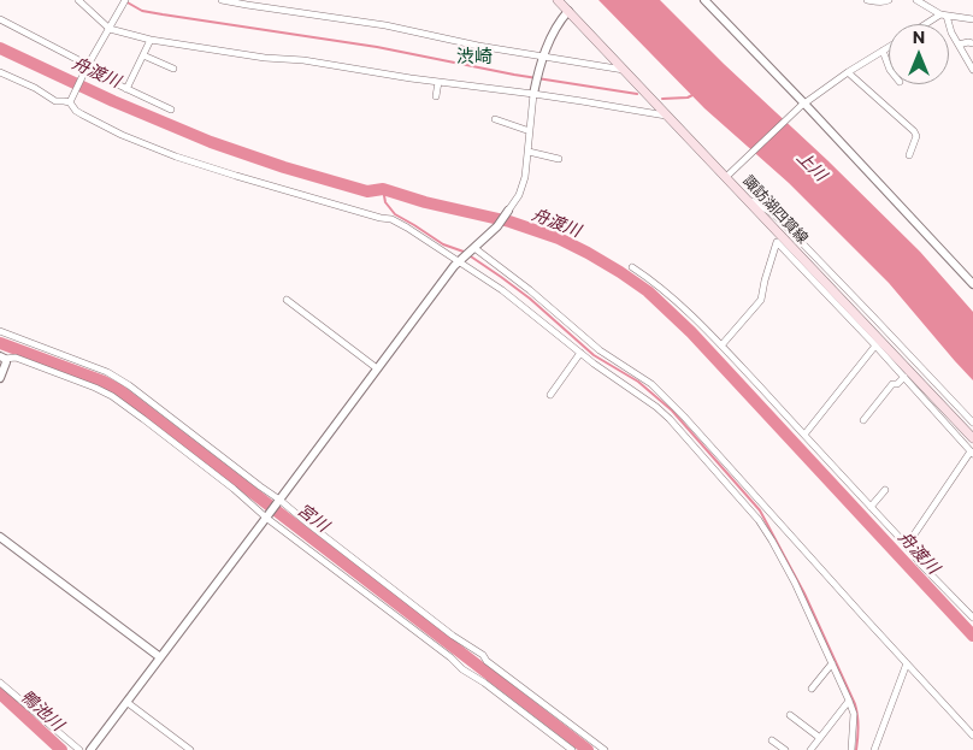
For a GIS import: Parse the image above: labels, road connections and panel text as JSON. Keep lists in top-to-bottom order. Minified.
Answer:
{"streets":{"main road":["諏訪湖四賀線"]},"districts":["渋崎"],"water":["舟渡川","上川","宮川","鴨池川"],"north":"top"}
